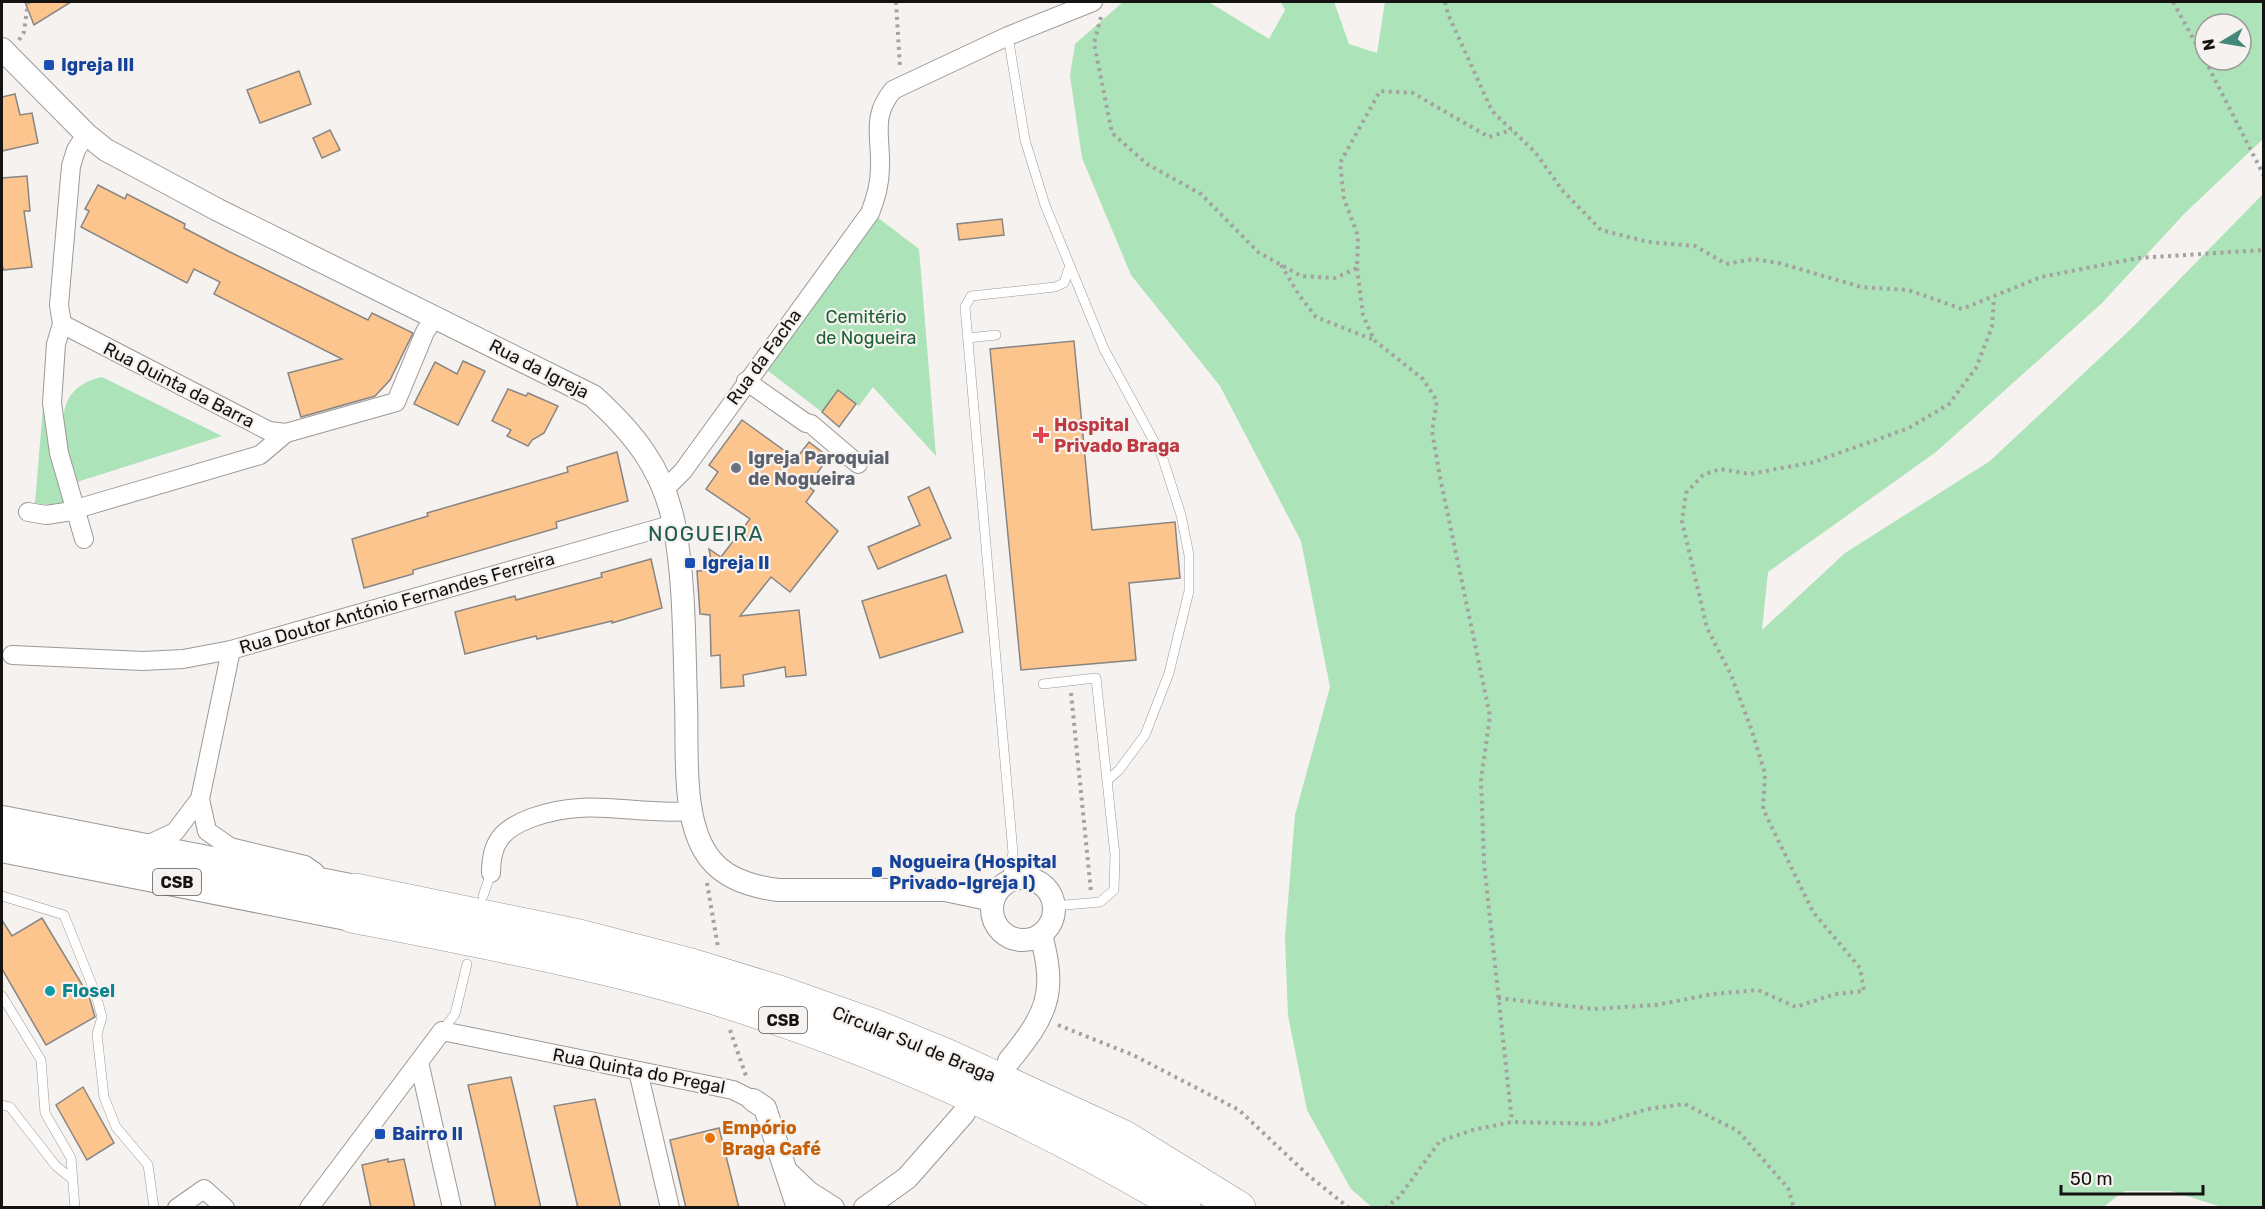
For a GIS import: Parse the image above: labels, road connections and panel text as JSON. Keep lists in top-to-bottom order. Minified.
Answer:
{"streets":{"highway":["CSB","Circular Sul de Braga"],"street":["Rua da Facha","Rua da Igreja","Rua Quinta da Barra","Rua Doutor António Fernandes Ferreira","Rua Quinta do Pregal"]},"crossings":[["Rua da Facha","Rua da Igreja"],["Rua da Igreja","Rua Doutor António Fernandes Ferreira"],["Rua Doutor António Fernandes Ferreira","CSB"],["Rua Doutor António Fernandes Ferreira","Circular Sul de Braga"],["CSB","Circular Sul de Braga"]],"districts":["NOGUEIRA"],"parks":["Cemitério de Nogueira"],"places":{"transit":["Igreja III","Igreja II","Nogueira (Hospital Privado-Igreja I)","Bairro II"],"health":["Hospital Privado Braga"],"other":["Igreja Paroquial de Nogueira","Flosel","Empório Braga Café"]},"scale_bar":"50 m","north":"left"}
